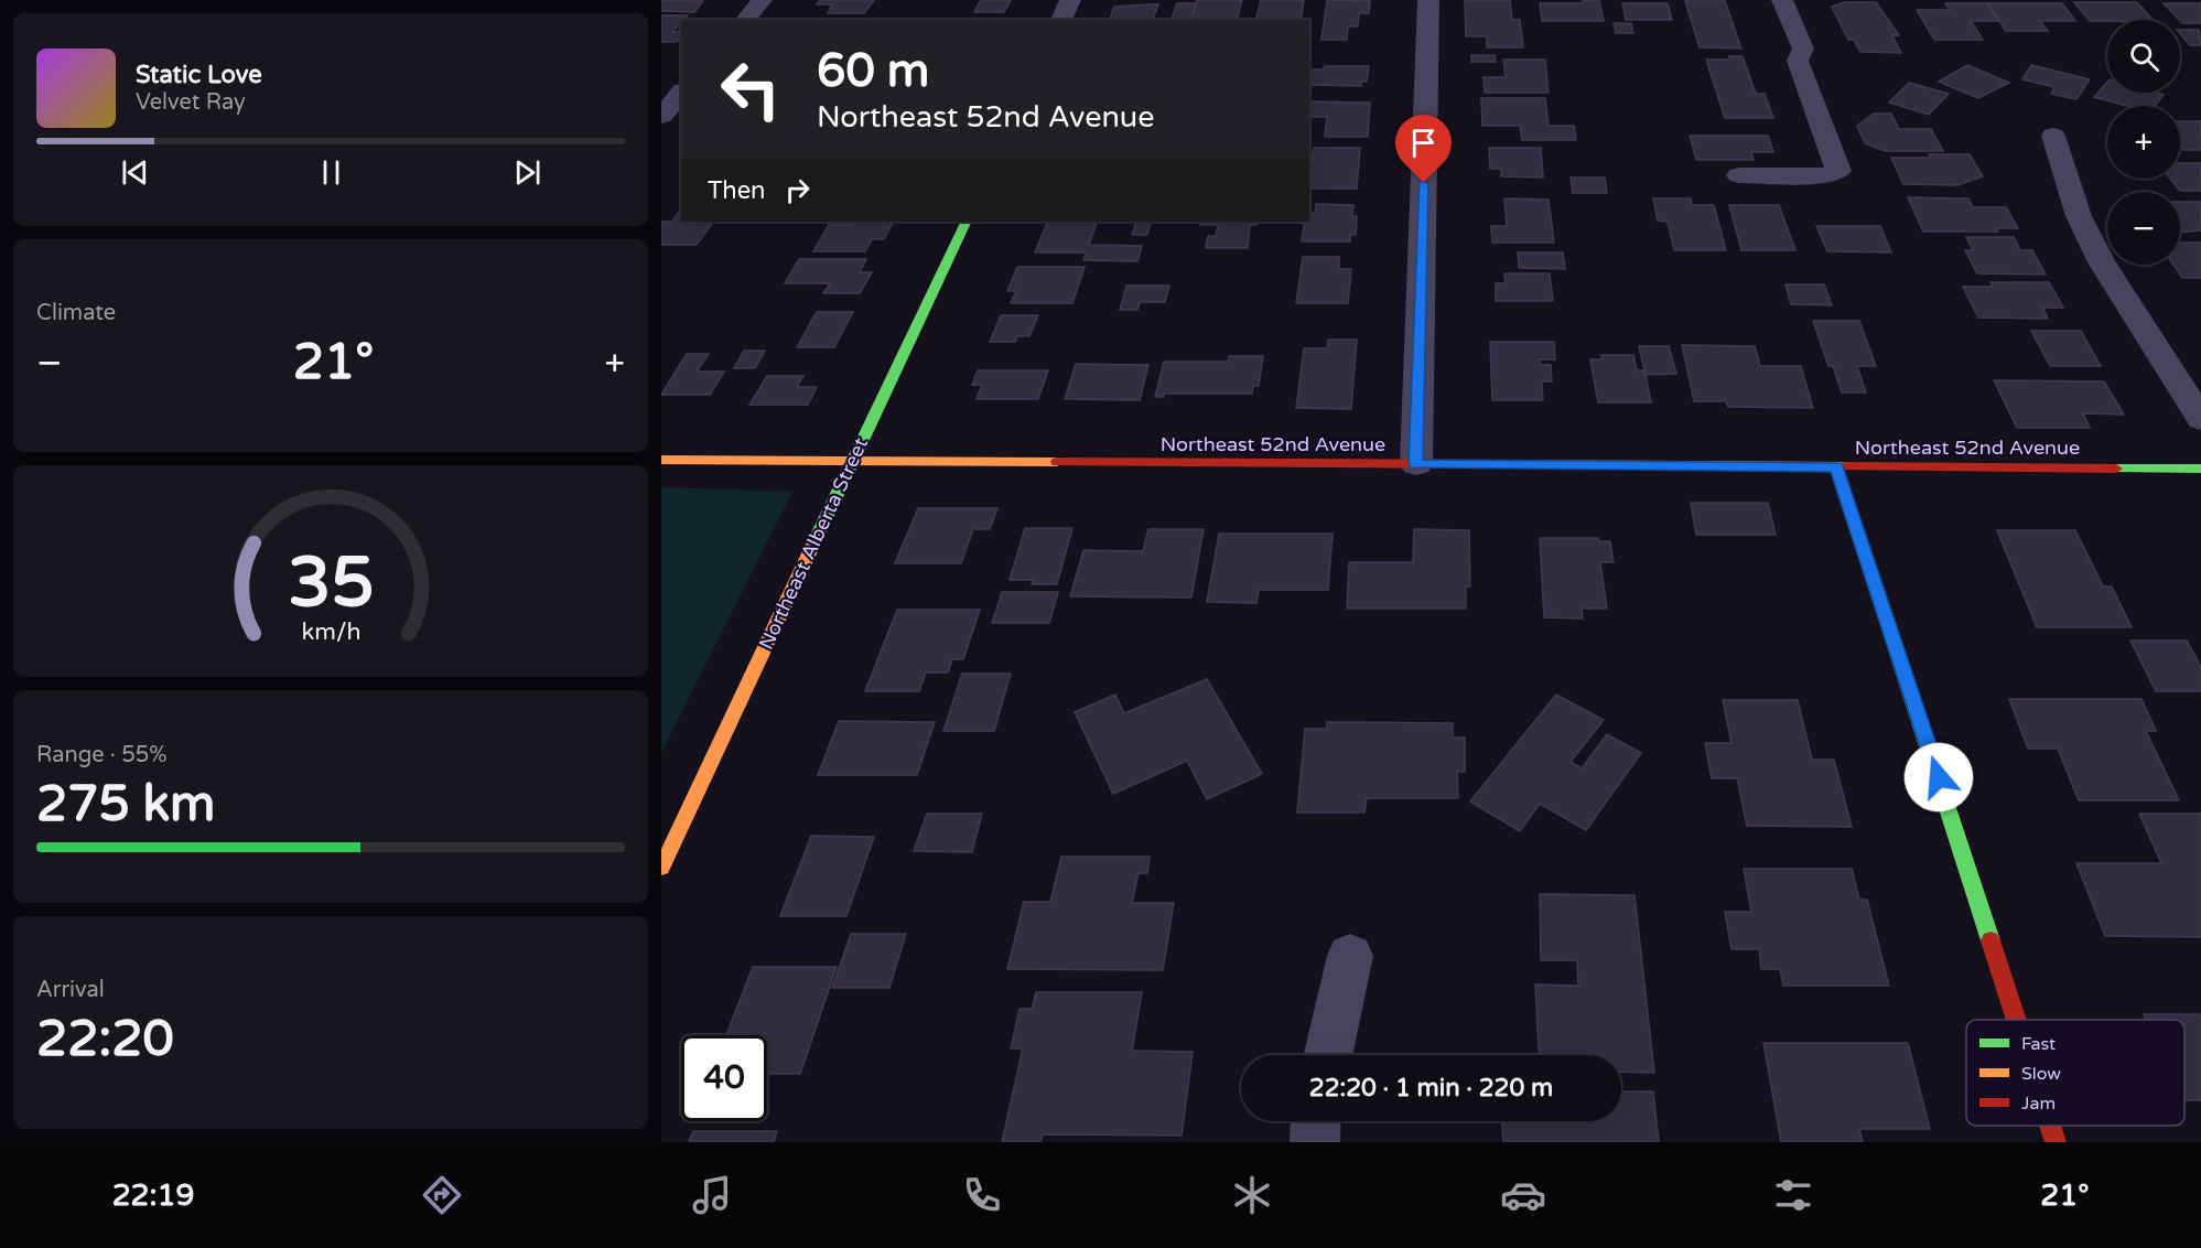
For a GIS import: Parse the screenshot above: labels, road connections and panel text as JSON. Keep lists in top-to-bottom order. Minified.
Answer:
{"streets":{"street":["Northeast 52nd Avenue","Northeast Alberta Street"]},"crossings":[["Northeast 52nd Avenue","Northeast Alberta Street"]],"legend":["Fast","Slow","Jam"],"page":{"map_buttons":["+","−"],"turn":["60 m","Northeast 52nd Avenue"],"song":["Static Love","Velvet Ray"],"then":"Then","tile":["Climate",["Range · 55%","275 km"],["Arrival","22:20"]],"heat":["−","21°","+"],"limit":"40","trip":"22:20 · 1 min · 220 m","tabs":["22:19","21°"],"gauge":["35","km/h"]}}
